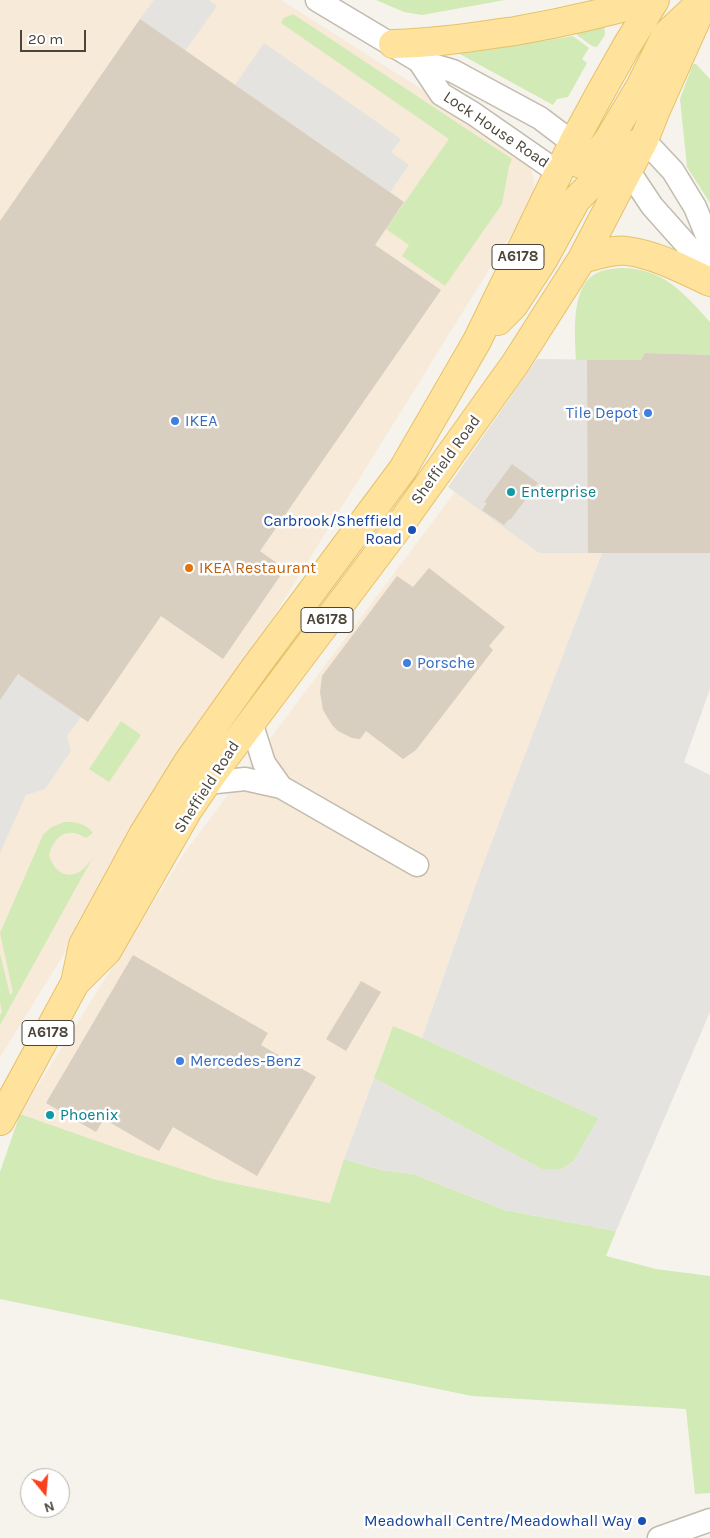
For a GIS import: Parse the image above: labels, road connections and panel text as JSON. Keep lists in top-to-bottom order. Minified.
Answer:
{"streets":{"main road":["A6178","Sheffield Road"],"street":["Lock House Road"]},"crossings":[["Lock House Road","A6178"],["Lock House Road","Sheffield Road"],["A6178","Sheffield Road"]],"places":["Tile Depot","IKEA","Enterprise","Carbrook/Sheffield Road","IKEA Restaurant","Porsche","Mercedes-Benz","Phoenix","Meadowhall Centre/Meadowhall Way"],"scale_bar":"20 m","north":"bottom"}
